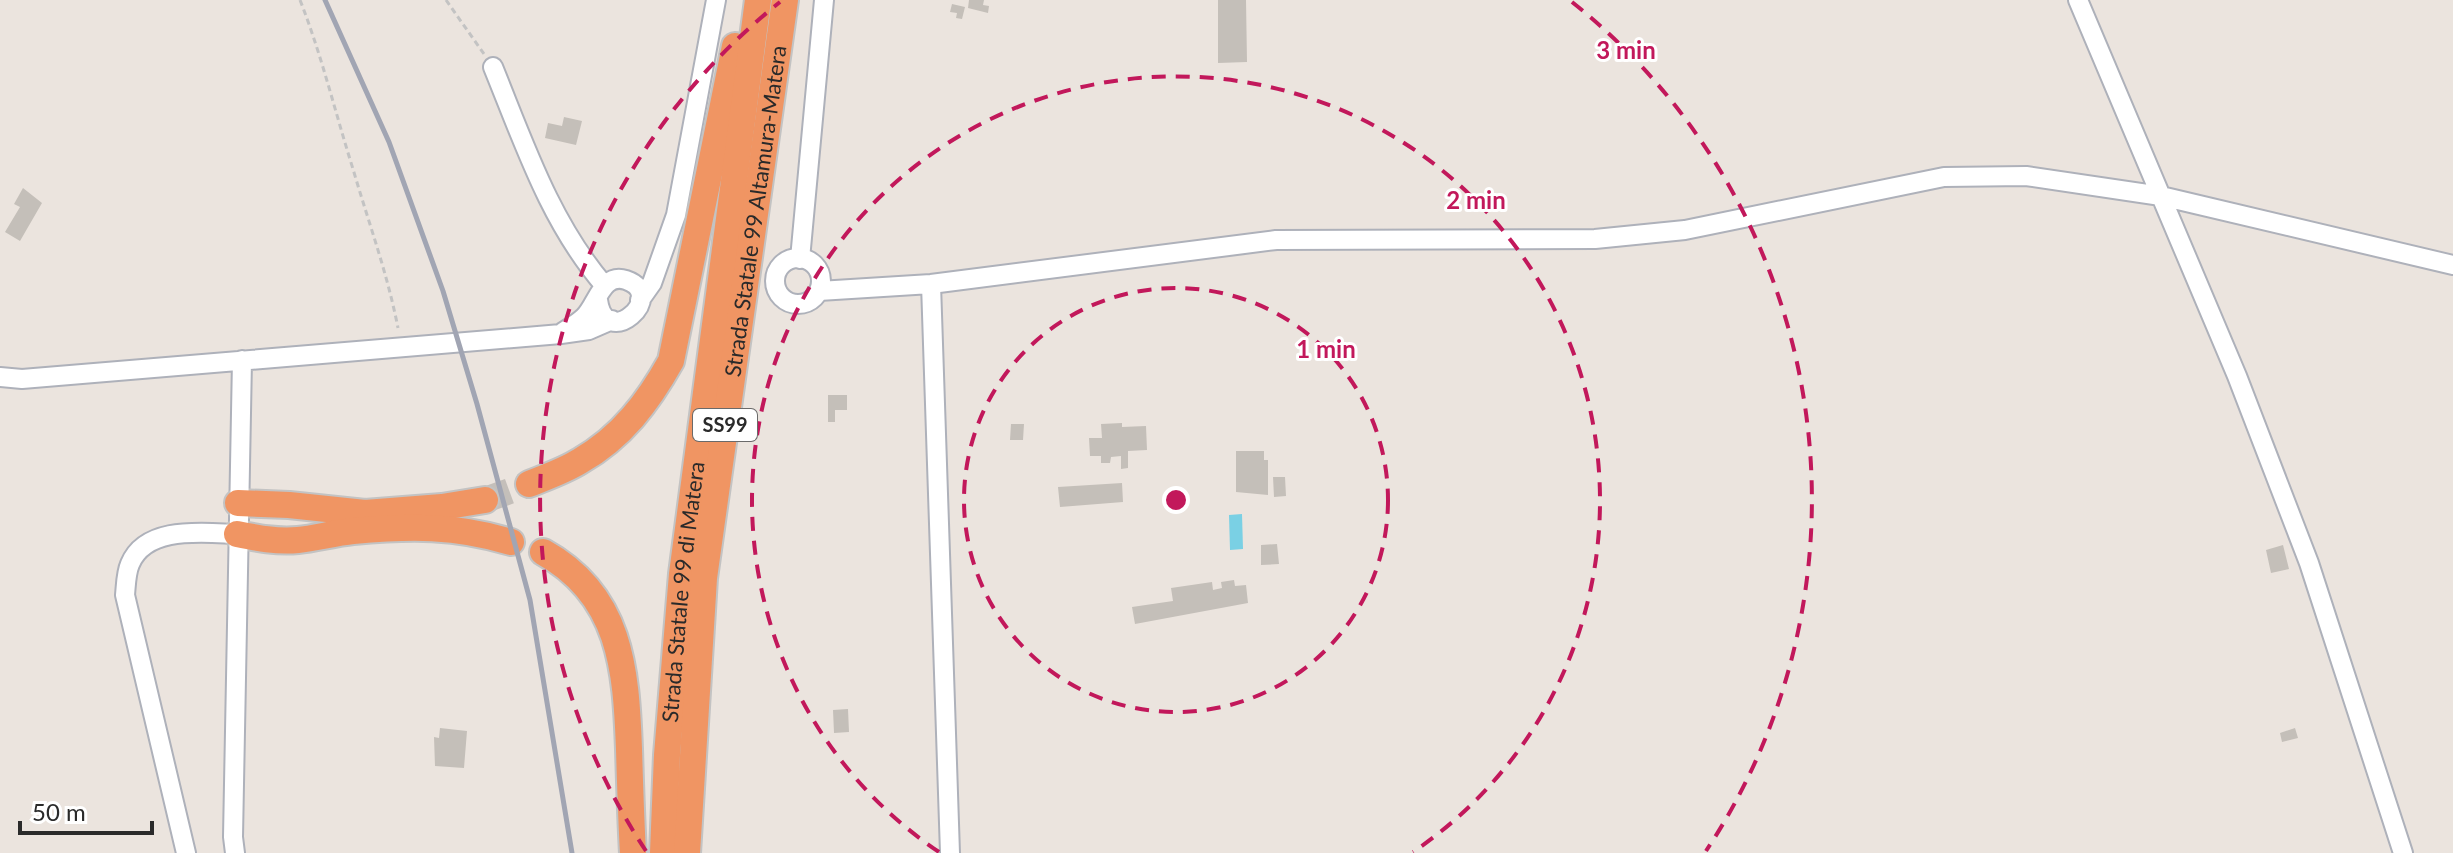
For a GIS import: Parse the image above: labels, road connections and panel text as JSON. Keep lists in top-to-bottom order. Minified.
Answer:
{"streets":{"highway":["Strada Statale 99 Altamura-Matera","SS99","Strada Statale 99 di Matera"]},"scale_bar":"50 m","rings":["3 min","2 min","1 min"]}
